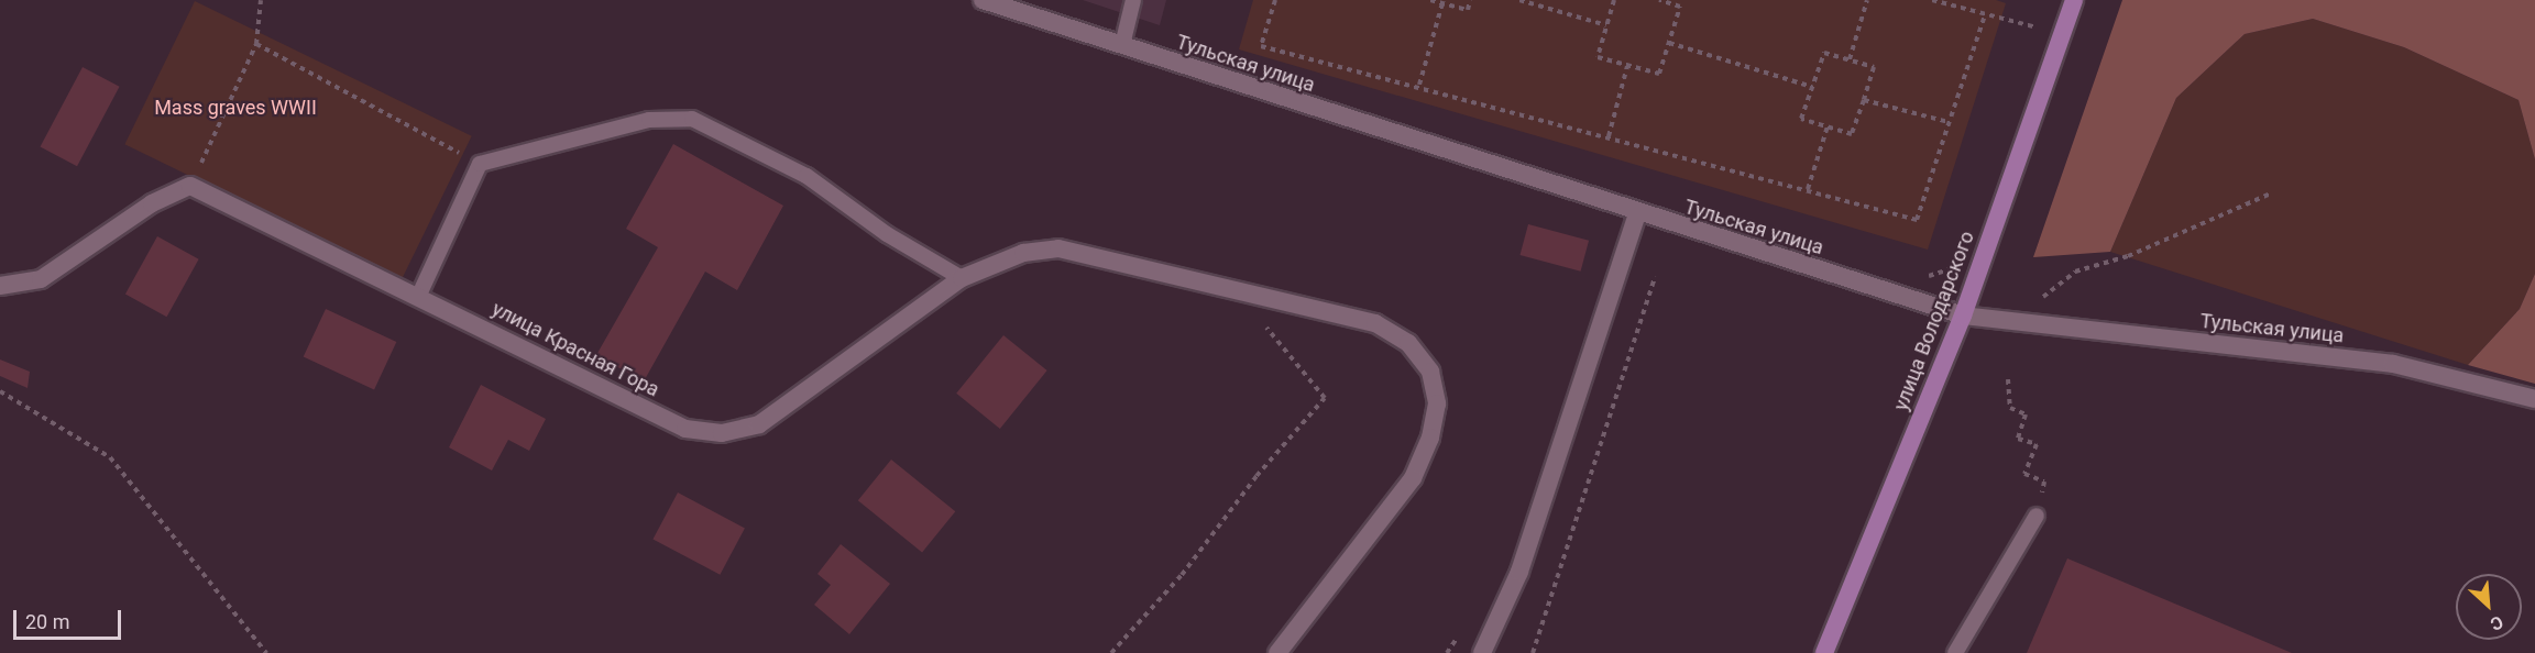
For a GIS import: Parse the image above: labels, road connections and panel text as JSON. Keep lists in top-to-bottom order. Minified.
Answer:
{"streets":{"main road":["улица Володарского"],"street":["Тульская улица","улица Красная Гора"]},"crossings":[["Тульская улица","улица Володарского"]],"parks":["Mass graves WWII"],"scale_bar":"20 m","north":"bottom right"}
